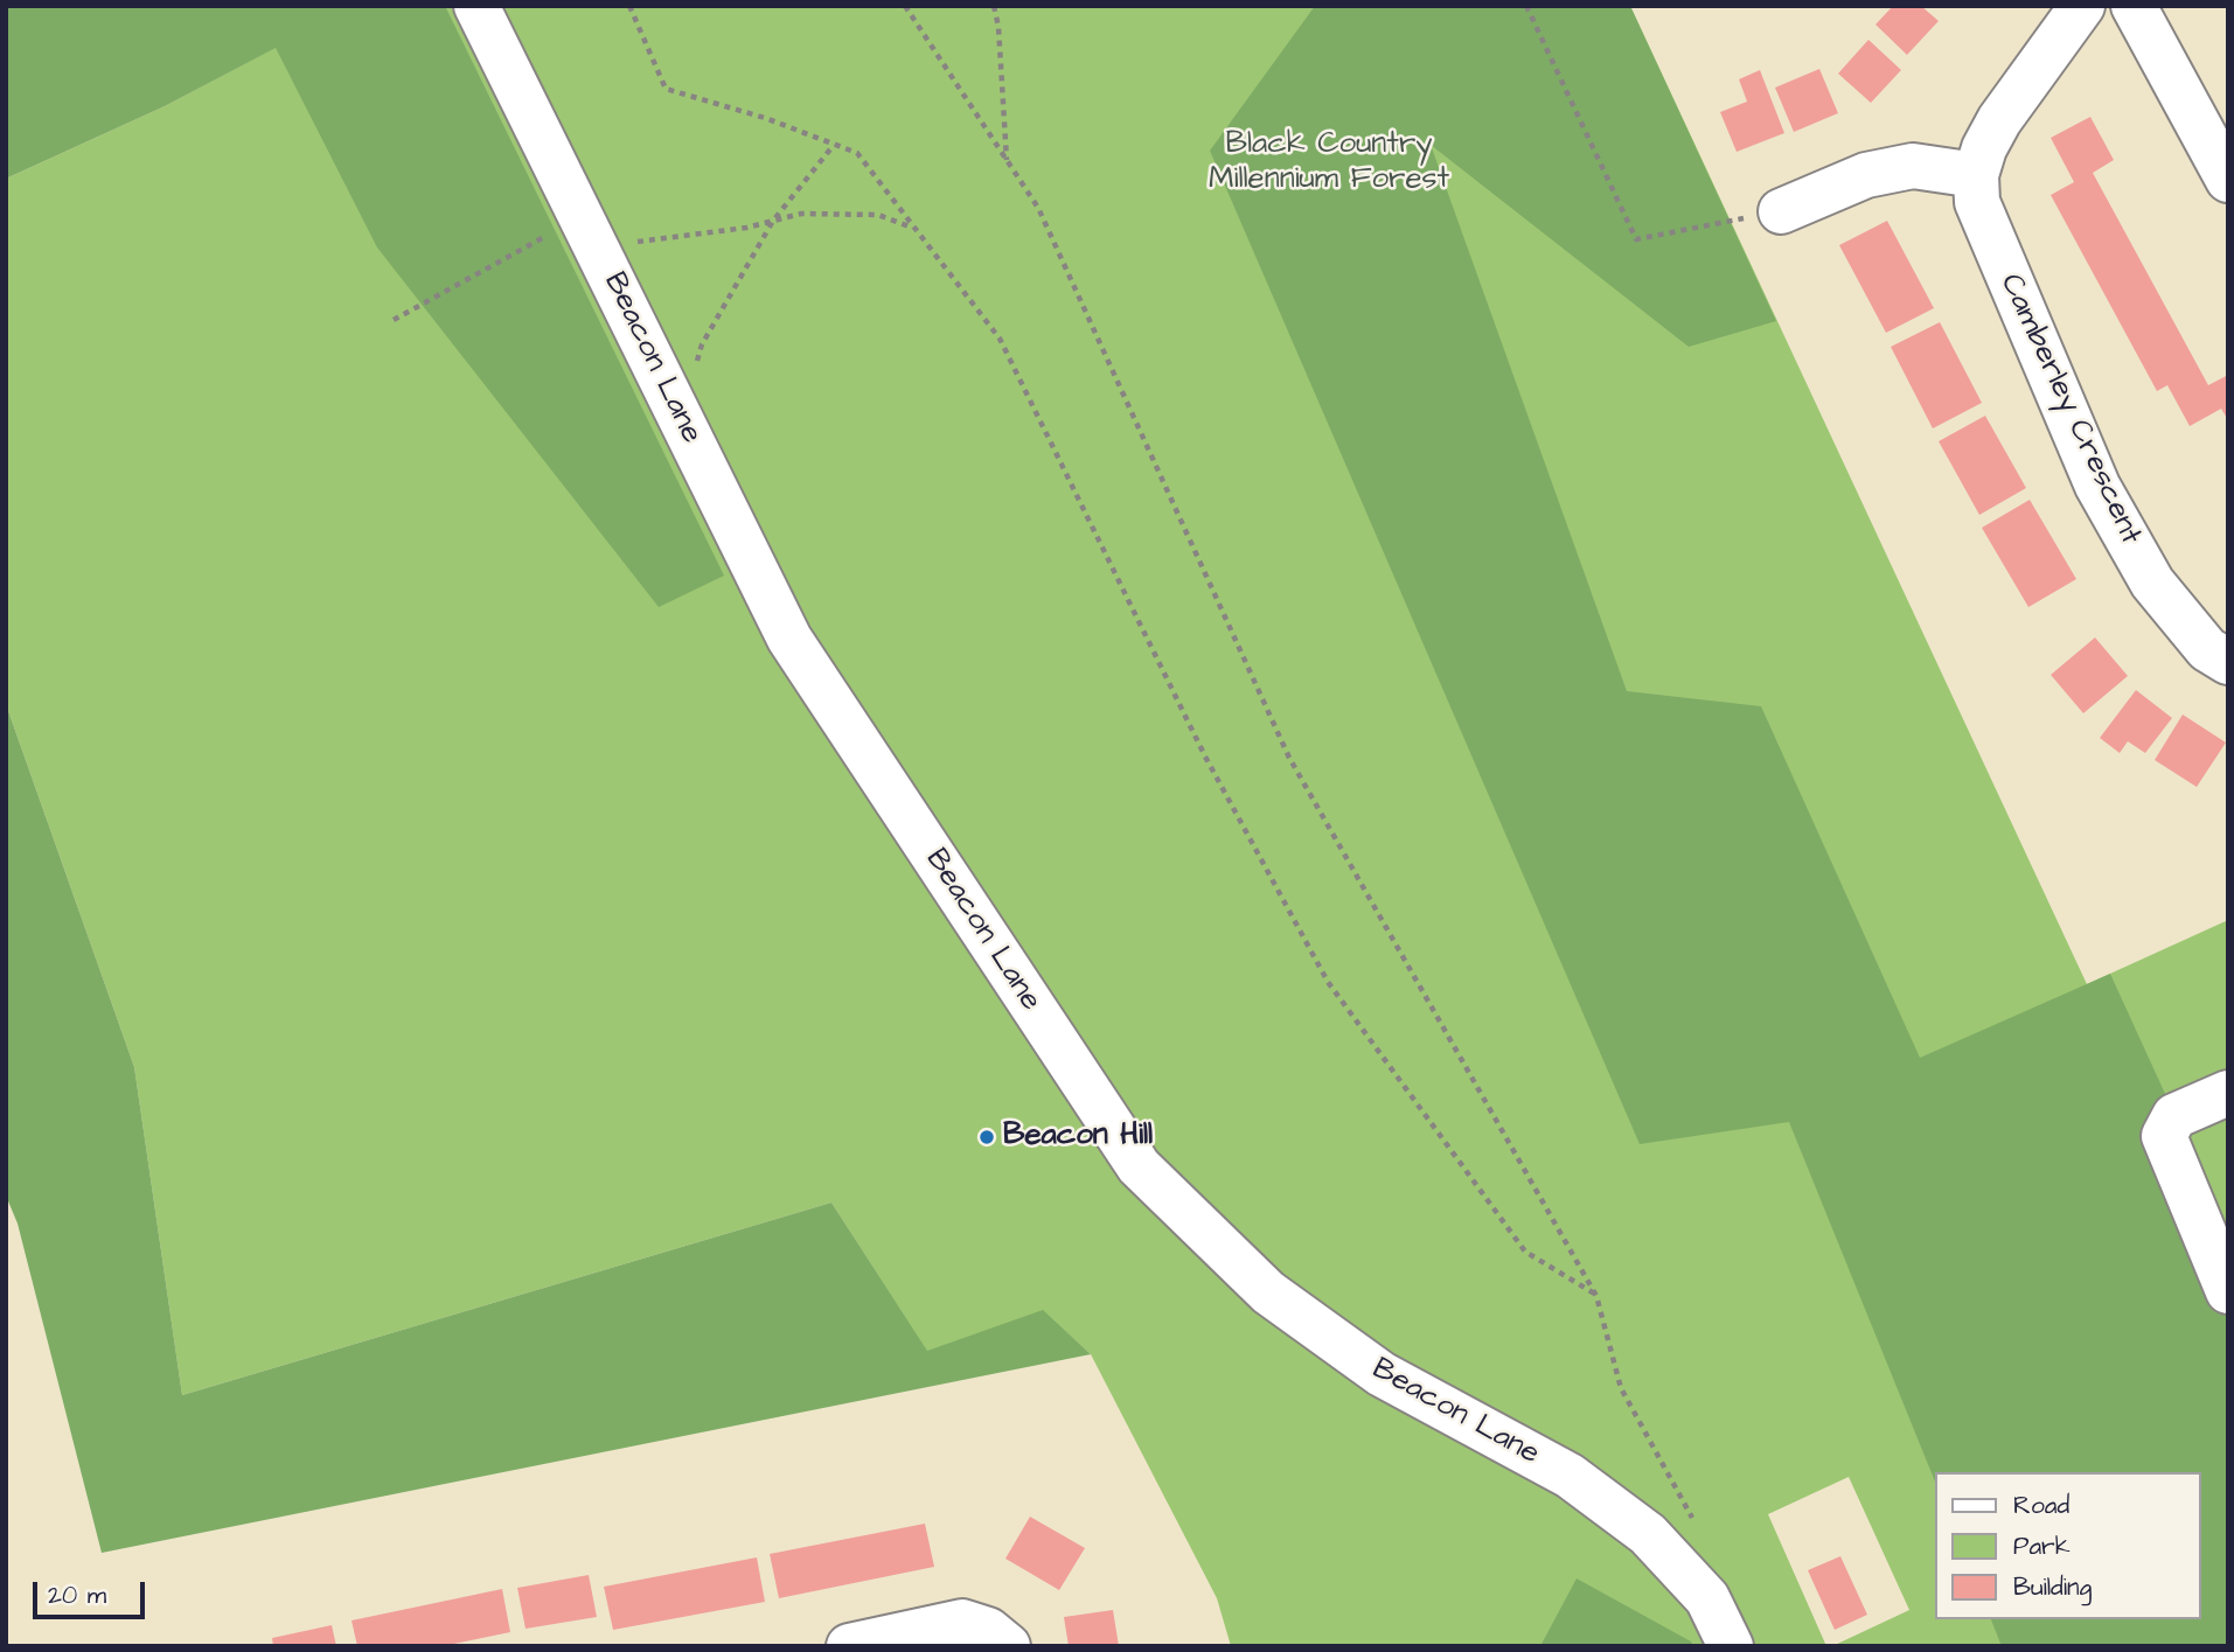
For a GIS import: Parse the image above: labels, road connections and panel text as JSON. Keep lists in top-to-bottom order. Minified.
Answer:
{"streets":{"street":["Beacon Lane","Camberley Crescent"]},"parks":["Black Country Millennium Forest"],"places":["Beacon Hill"],"legend":["Road","Park","Building"],"scale_bar":"20 m"}
